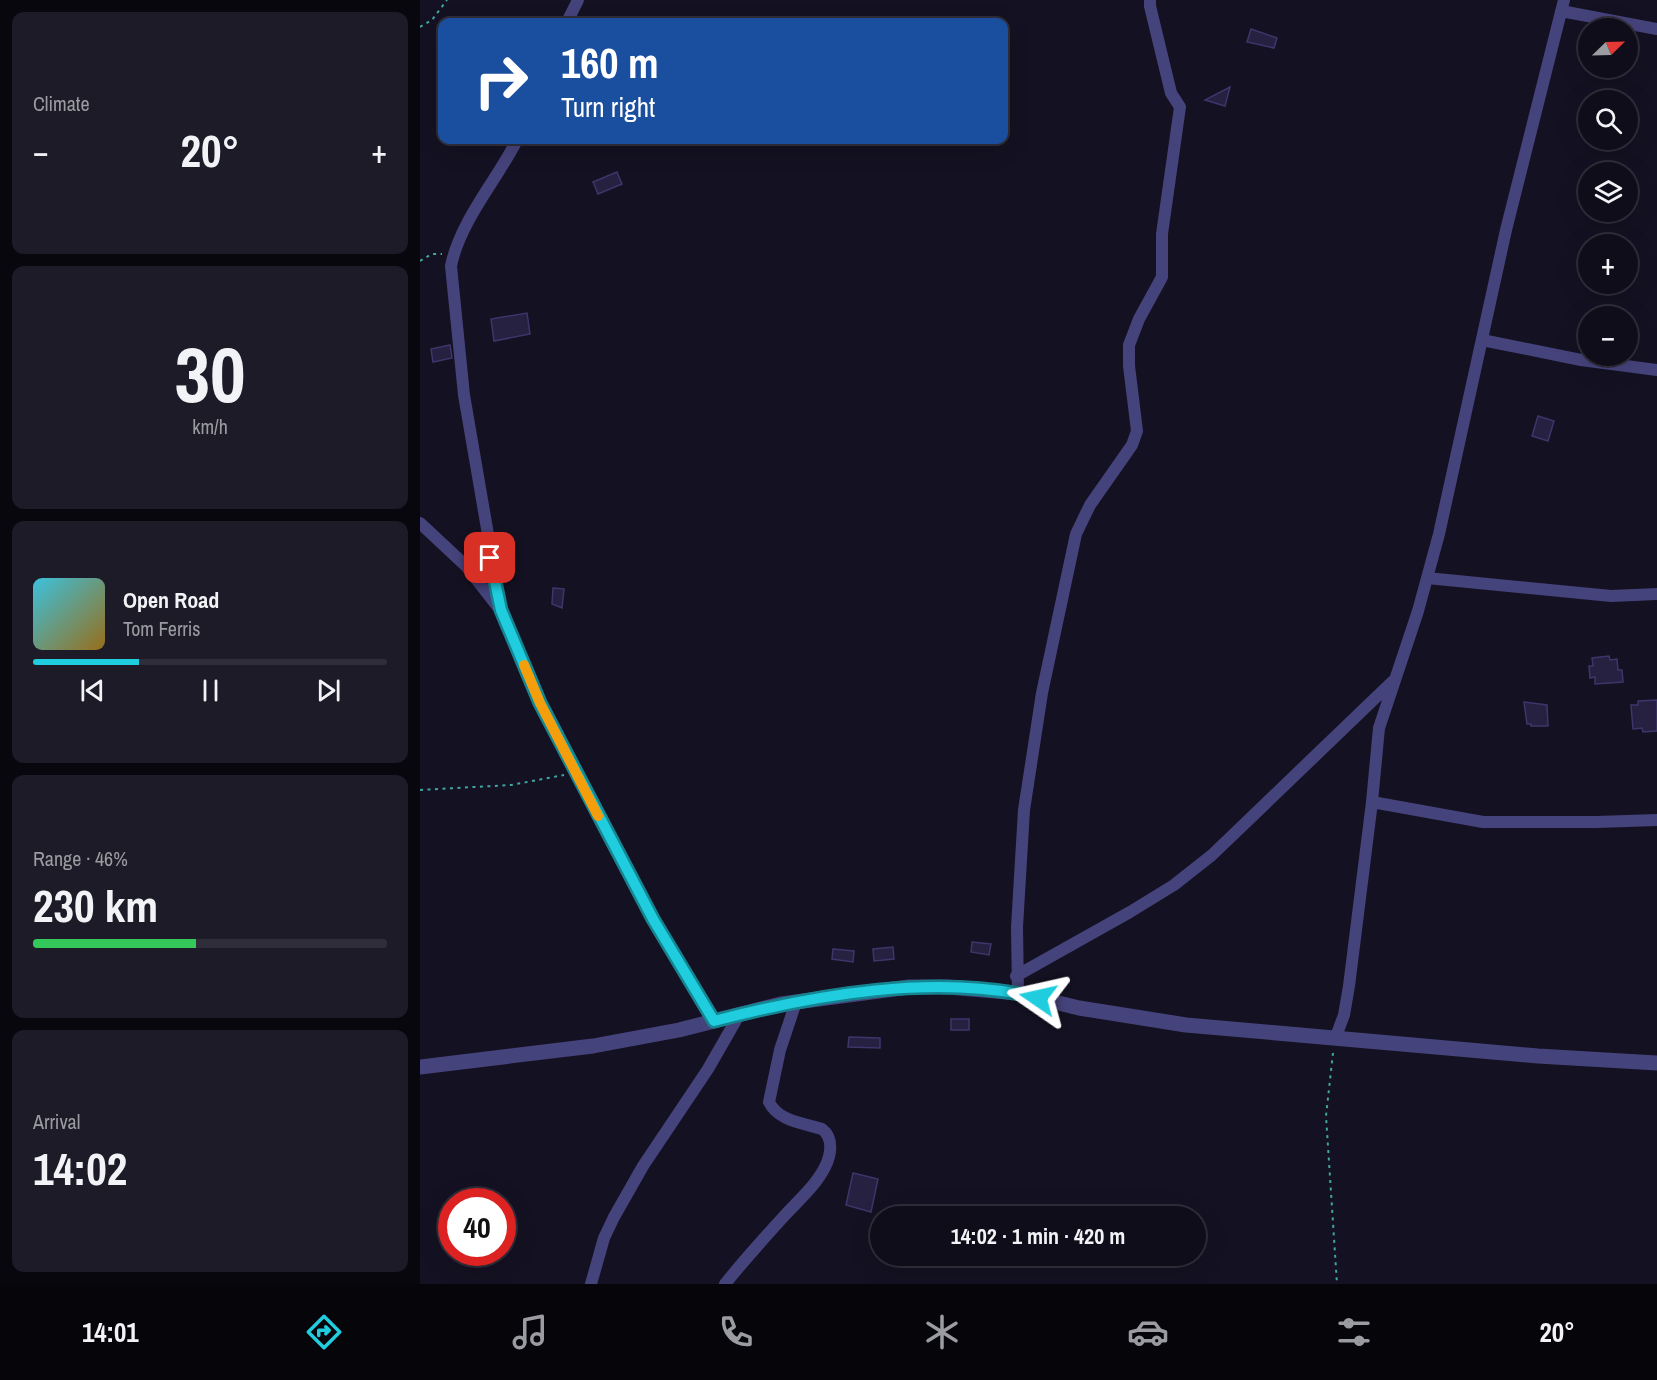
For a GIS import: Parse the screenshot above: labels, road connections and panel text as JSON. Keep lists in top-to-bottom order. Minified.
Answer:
{"north":"top right","page":{"tile":["Climate",["30","km/h"],["Range · 46%","230 km"],["Arrival","14:02"]],"map_buttons":["+","−"],"turn":["160 m","Turn right"],"heat":["−","20°","+"],"song":["Open Road","Tom Ferris"],"limit":"40","trip":"14:02 · 1 min · 420 m","tabs":["14:01","20°"]}}
